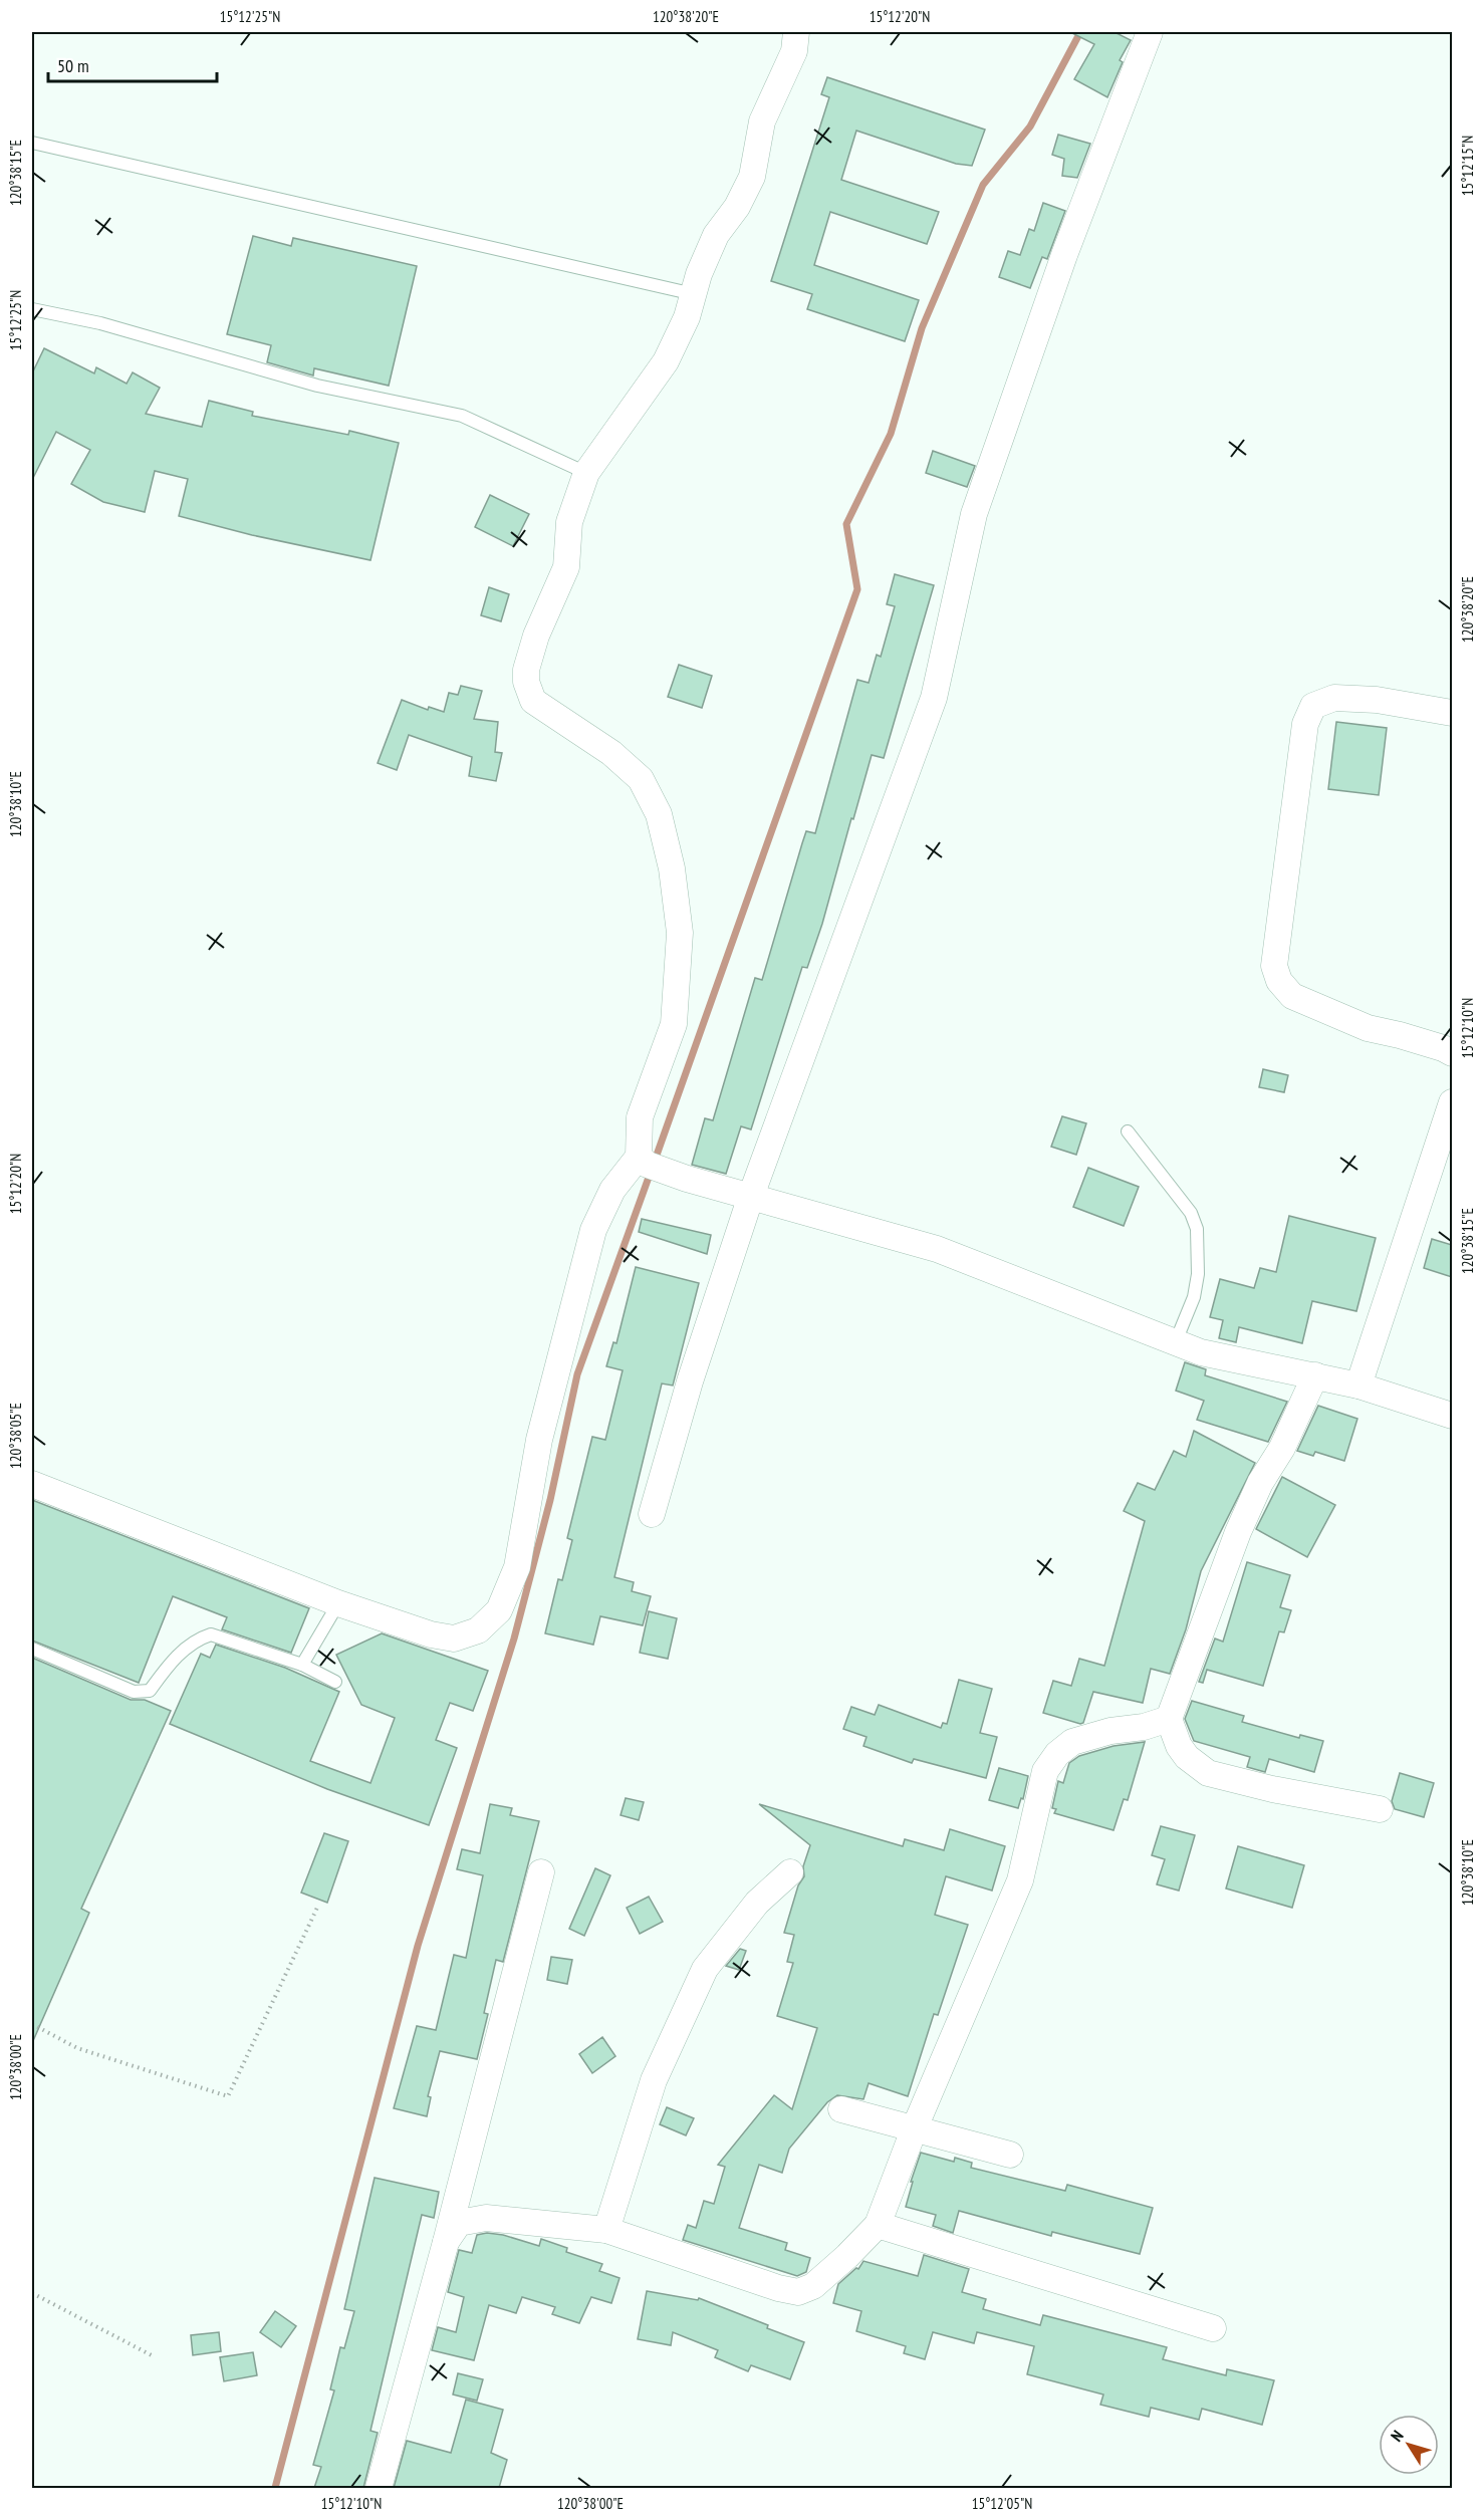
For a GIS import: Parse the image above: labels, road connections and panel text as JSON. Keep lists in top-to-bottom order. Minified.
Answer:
{"scale_bar":"50 m","north":"top left","coordinates":["15°12'25\"N","120°38'20\"E","15°12'20\"N","15°12'15\"N","120°38'15\"E","120°38'10\"E","15°12'10\"N","120°38'05\"E","120°38'00\"E","15°12'05\"N"]}
